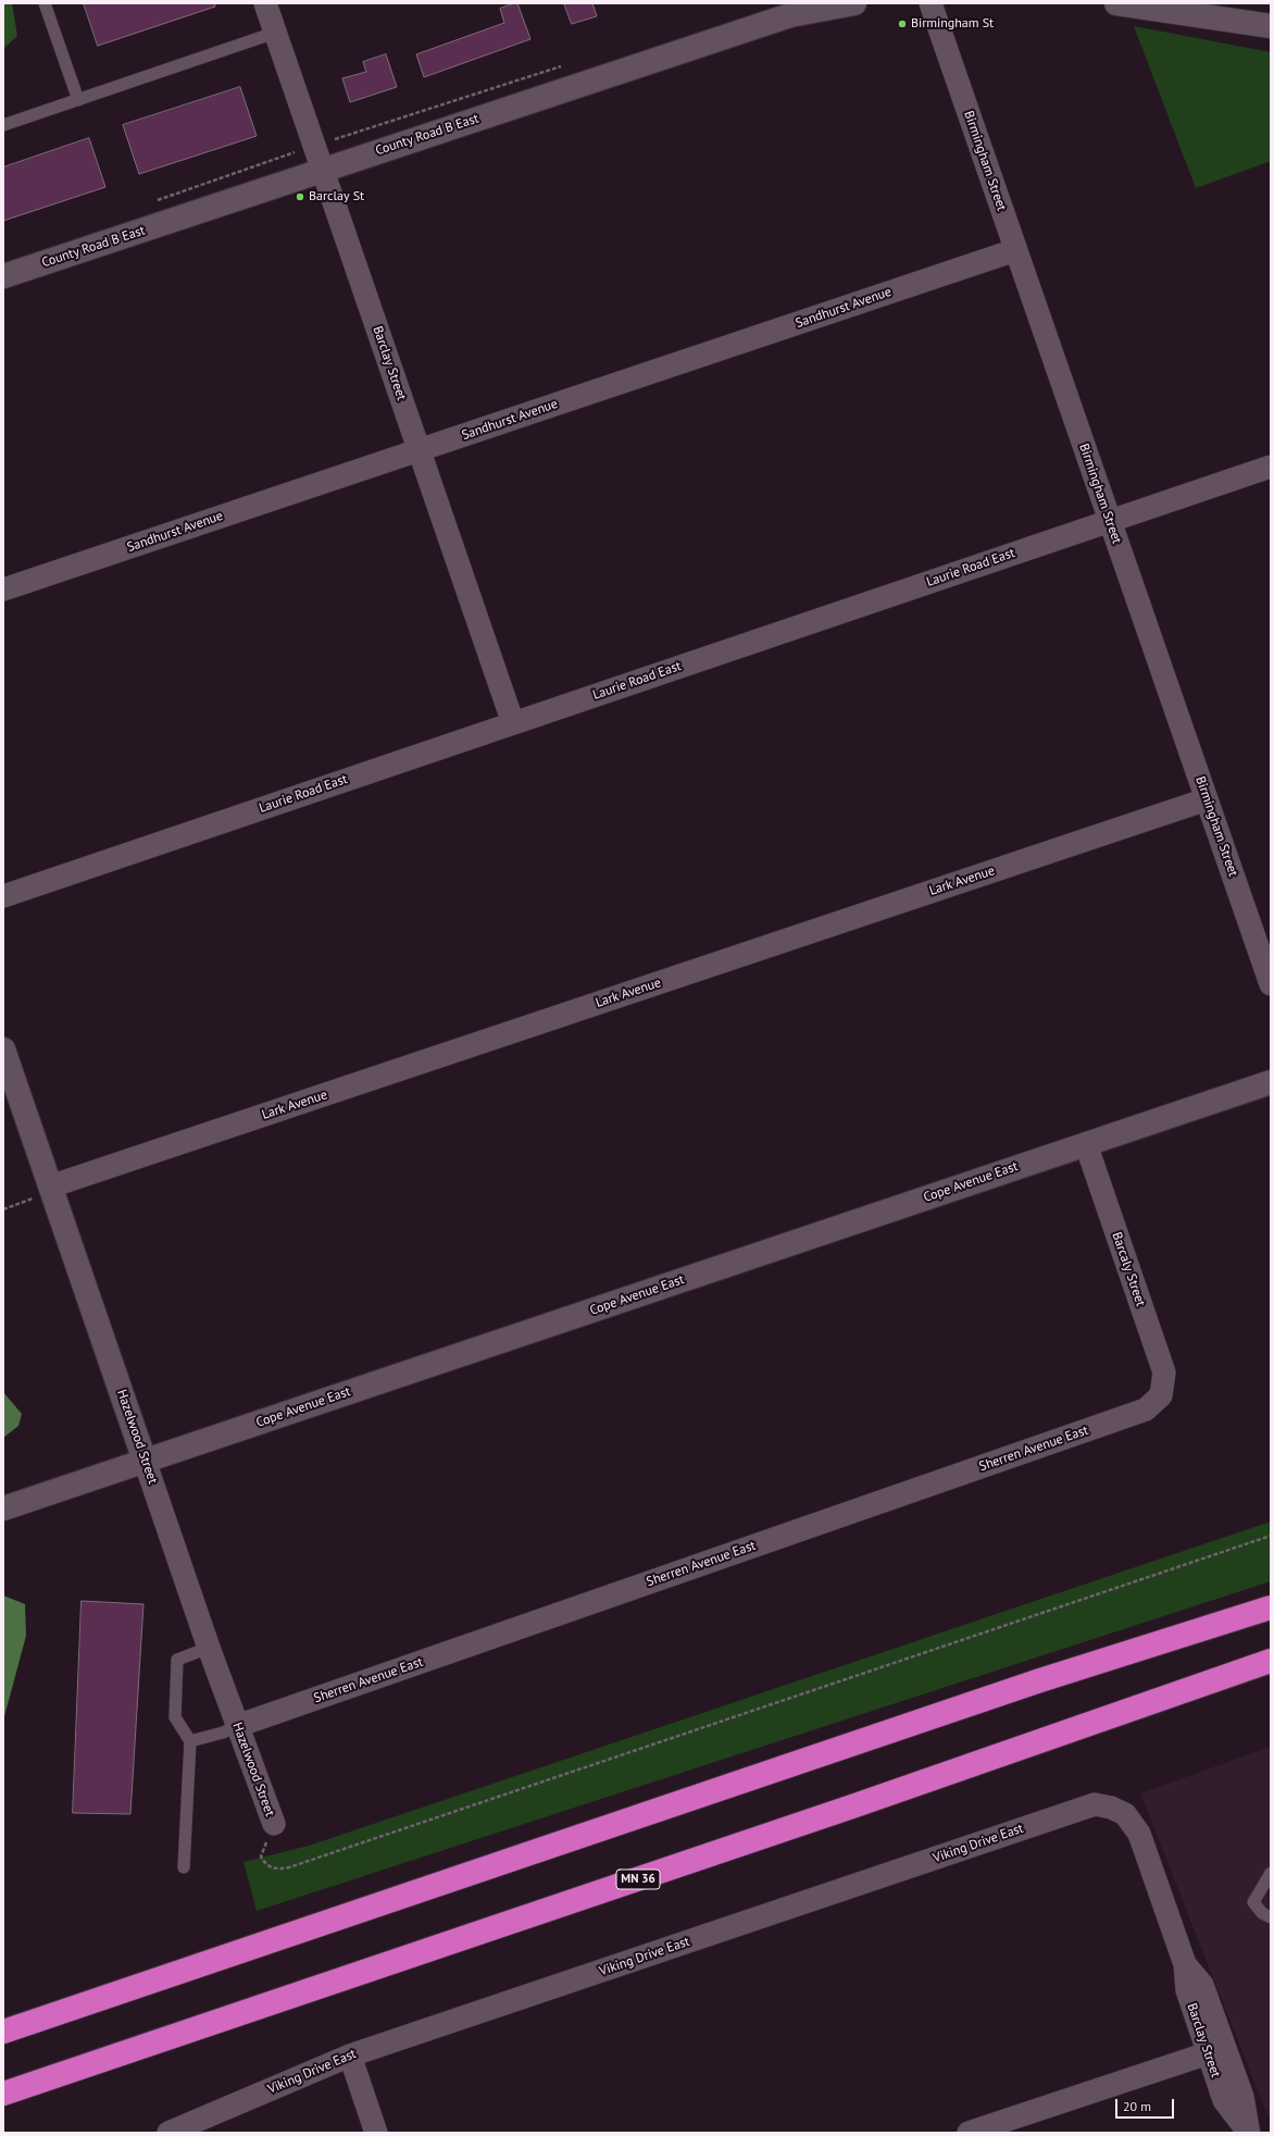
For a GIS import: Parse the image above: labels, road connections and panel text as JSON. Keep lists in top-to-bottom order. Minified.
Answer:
{"streets":{"highway":["MN 36"],"street":["County Road B East","Birmingham Street","Sandhurst Avenue","Barclay Street","Laurie Road East","Lark Avenue","Cope Avenue East","Barcaly Street","Hazelwood Street","Sherren Avenue East","Viking Drive East"]},"crossings":[["County Road B East","Barclay Street"],["Birmingham Street","Sandhurst Avenue"],["Birmingham Street","Laurie Road East"],["Birmingham Street","Lark Avenue"],["Sandhurst Avenue","Barclay Street"],["Barclay Street","Laurie Road East"],["Barclay Street","Viking Drive East"],["Lark Avenue","Hazelwood Street"],["Cope Avenue East","Barcaly Street"],["Cope Avenue East","Hazelwood Street"],["Barcaly Street","Sherren Avenue East"],["Hazelwood Street","Sherren Avenue East"]],"places":["Birmingham St","Barclay St"],"scale_bar":"20 m"}
